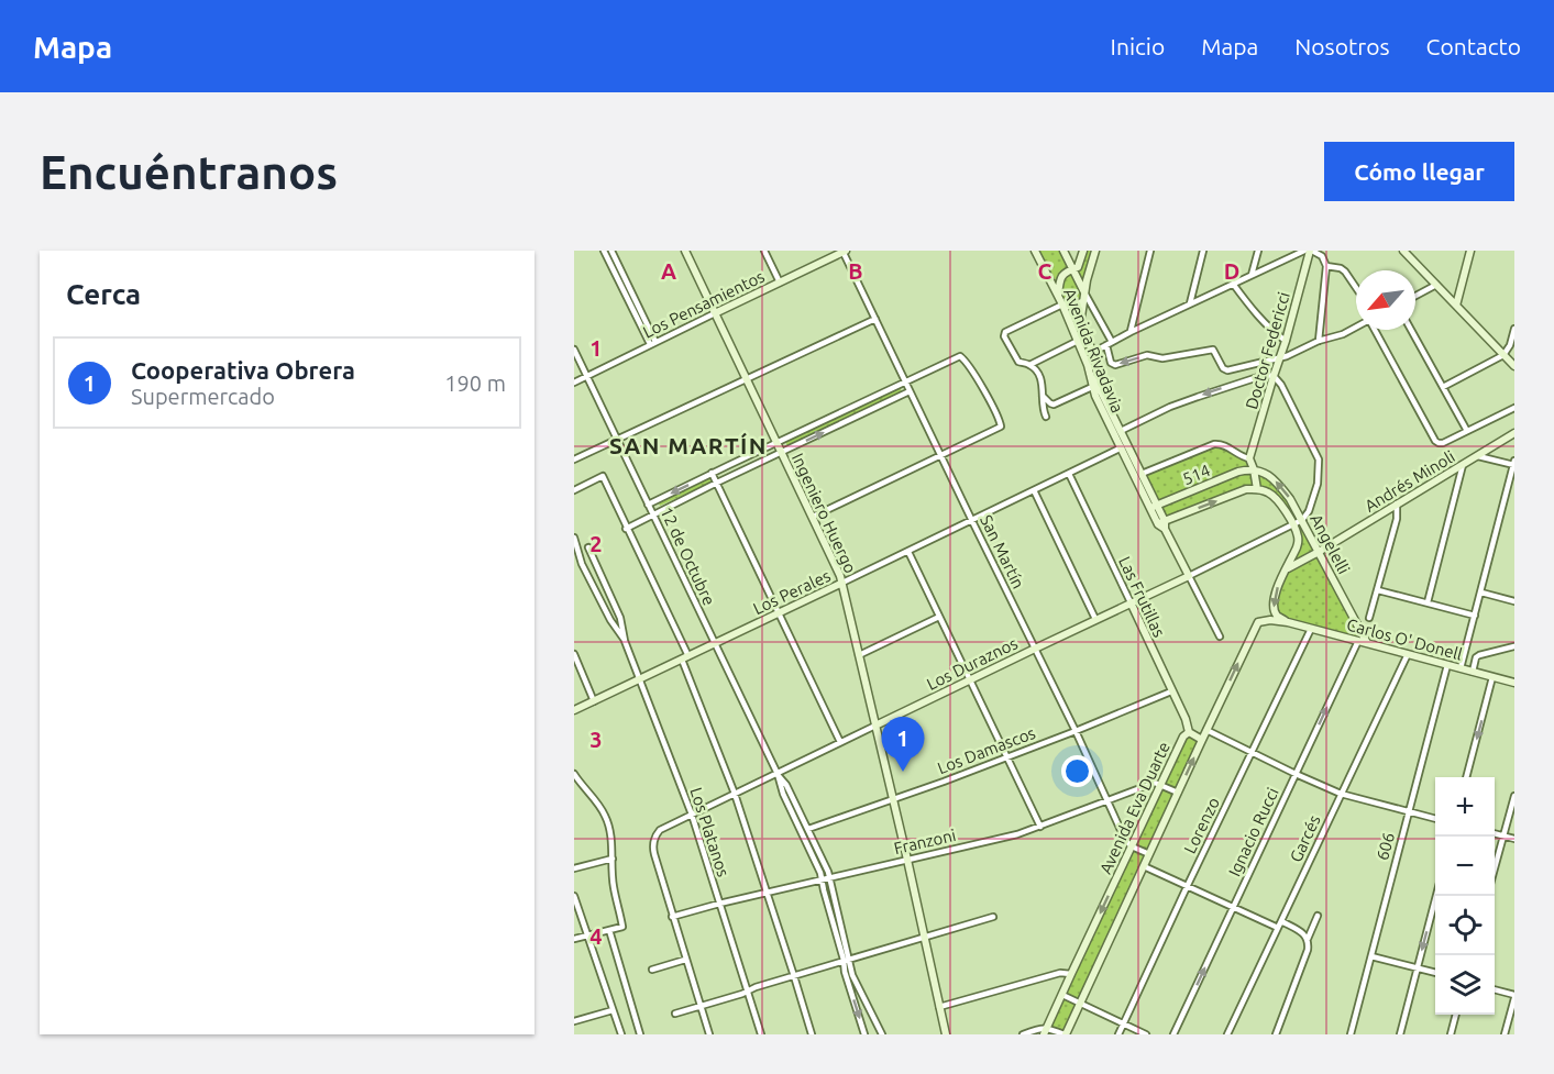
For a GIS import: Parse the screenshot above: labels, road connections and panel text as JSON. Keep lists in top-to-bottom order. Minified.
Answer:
{"streets":{"street":["Los Pensamientos","Avenida Rivadavia","Doctor Federicci","514","Andrés Minoli","Ingeniero Huergo","Angelelli","San Martín","12 de Octubre","Los Perales","Las Frutillas","Carlos O' Donell","Los Duraznos","Los Damascos","Avenida Eva Duarte","Lorenzo","Los Platanos","Ignacio Rucci","Garcés","Franzoni","606"]},"crossings":[["Los Pensamientos","Ingeniero Huergo"],["Los Pensamientos","San Martín"],["Los Pensamientos","12 de Octubre"],["Avenida Rivadavia","514"],["Avenida Rivadavia","Los Perales"],["Avenida Rivadavia","Los Duraznos"],["514","Angelelli"],["Andrés Minoli","Angelelli"],["Ingeniero Huergo","Los Perales"],["Ingeniero Huergo","Los Duraznos"],["Ingeniero Huergo","Los Damascos"],["Ingeniero Huergo","Franzoni"],["Angelelli","Carlos O' Donell"],["Angelelli","Los Duraznos"],["San Martín","Los Perales"],["San Martín","Los Duraznos"],["San Martín","Los Damascos"],["San Martín","Avenida Eva Duarte"],["San Martín","Franzoni"],["12 de Octubre","Los Perales"],["12 de Octubre","Los Duraznos"],["12 de Octubre","Los Damascos"],["12 de Octubre","Franzoni"],["Los Perales","Las Frutillas"],["Los Perales","Los Platanos"],["Las Frutillas","Los Duraznos"],["Las Frutillas","Los Damascos"],["Las Frutillas","Avenida Eva Duarte"],["Carlos O' Donell","Lorenzo"],["Carlos O' Donell","Ignacio Rucci"],["Carlos O' Donell","Garcés"],["Carlos O' Donell","606"],["Los Duraznos","Los Platanos"],["Los Duraznos","Franzoni"],["Avenida Eva Duarte","Franzoni"],["Los Platanos","Franzoni"]],"one_way":["Ignacio Rucci"],"districts":["SAN MARTÍN"],"north":"bottom left","page":{"header":"Mapa","nav":["Inicio","Mapa","Nosotros","Contacto"],"buttons":"Cómo llegar","title":"Encuéntranos","heading":"Cerca","list":[{"mark":"1","name":"Cooperativa Obrera","note":"Supermercado","value":"190 m"}],"pins":"1","map_buttons":["+","−"]},"grid":{"columns":["A","B","C","D"],"rows":["1","2","3","4"]}}
